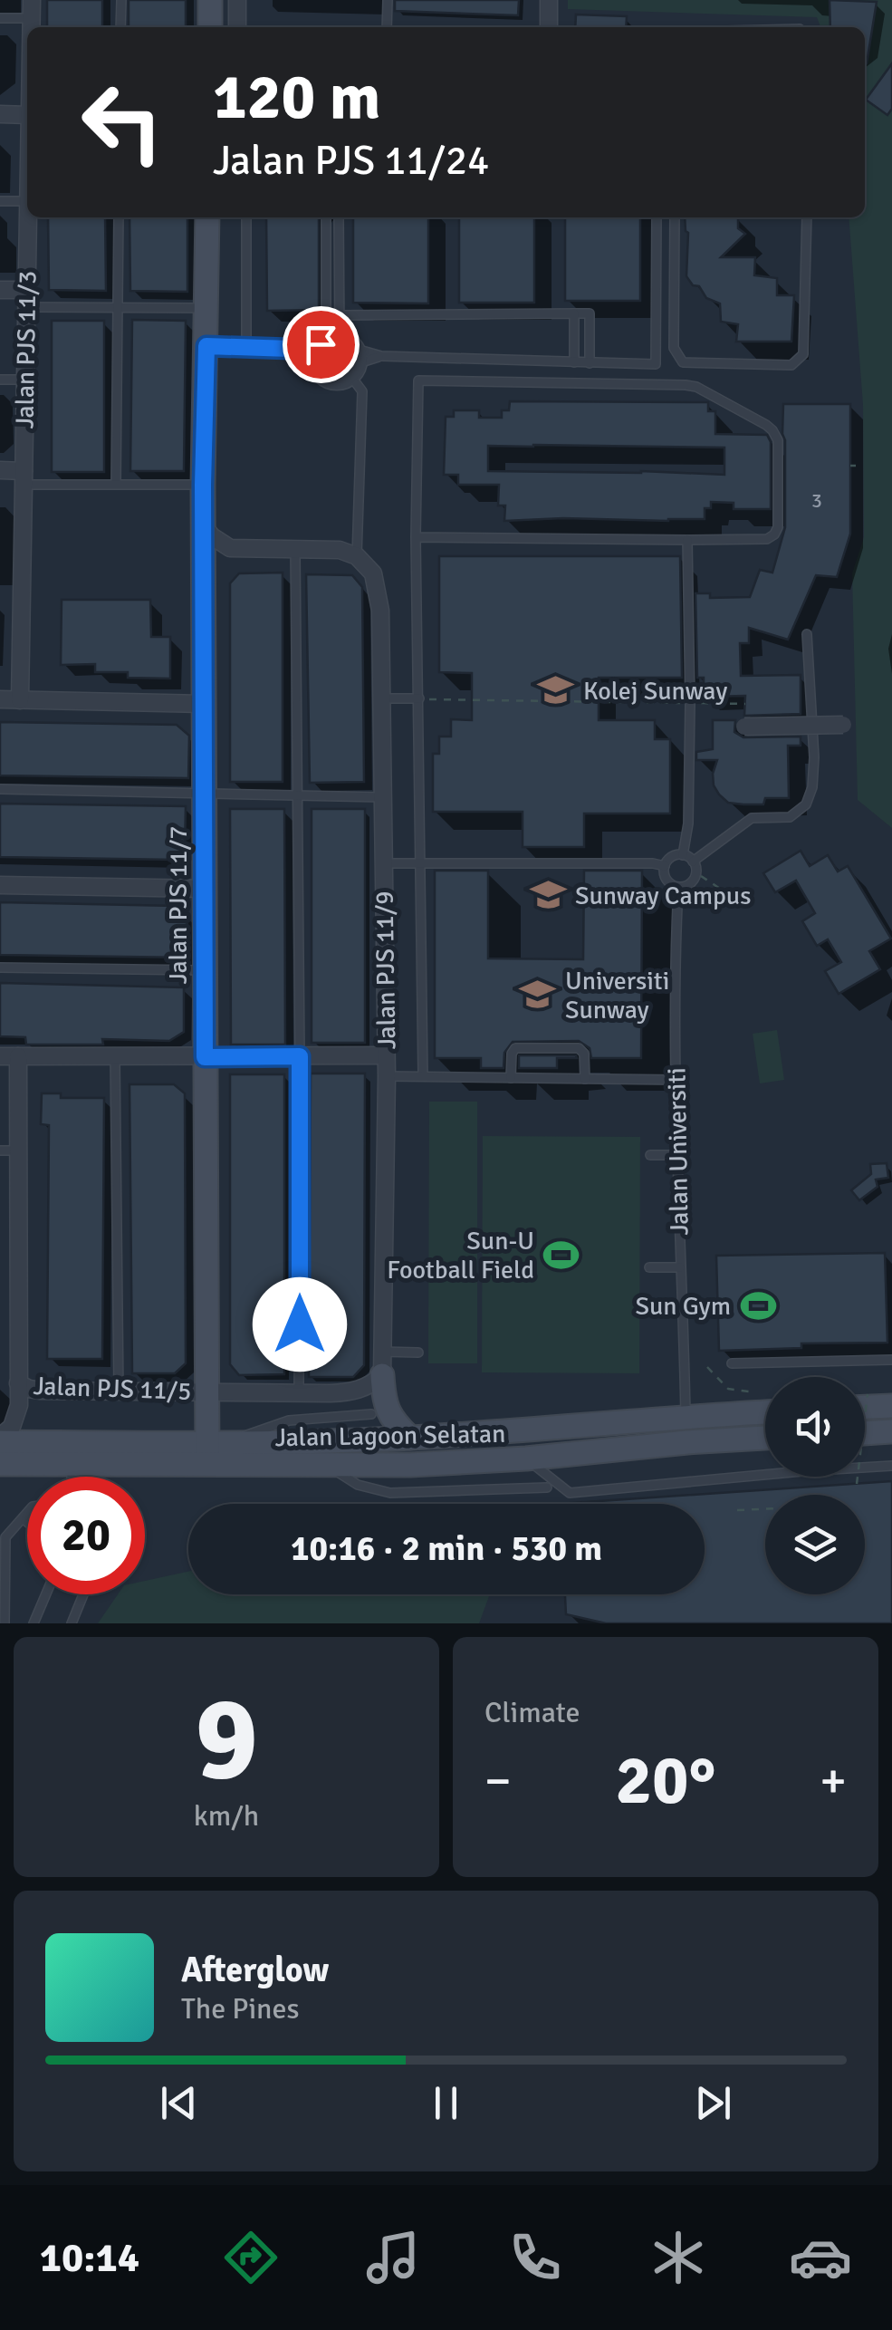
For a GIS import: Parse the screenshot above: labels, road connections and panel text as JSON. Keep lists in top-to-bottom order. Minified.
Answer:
{"streets":{"main road":["Jalan PJS 11/7","Jalan Lagoon Selatan"],"street":["Jalan PJS 11/3","Jalan PJS 11/9","Jalan PJS 11/5"],"lane":["Jalan Universiti"]},"crossings":[["Jalan PJS 11/7","Jalan PJS 11/5"],["Jalan PJS 11/7","Jalan Lagoon Selatan"],["Jalan Universiti","Jalan Lagoon Selatan"]],"places":{"school or university":["Kolej Sunway","Sunway Campus","Universiti Sunway"],"sports":["Sun-U Football Field","Sun Gym"]},"house_numbers":["3"],"page":{"turn":["120 m","Jalan PJS 11/24"],"limit":"20","trip":"10:16 · 2 min · 530 m","tile":[["9","km/h"],"Climate"],"heat":["−","20°","+"],"song":["Afterglow","The Pines"],"tabs":"10:14"}}
